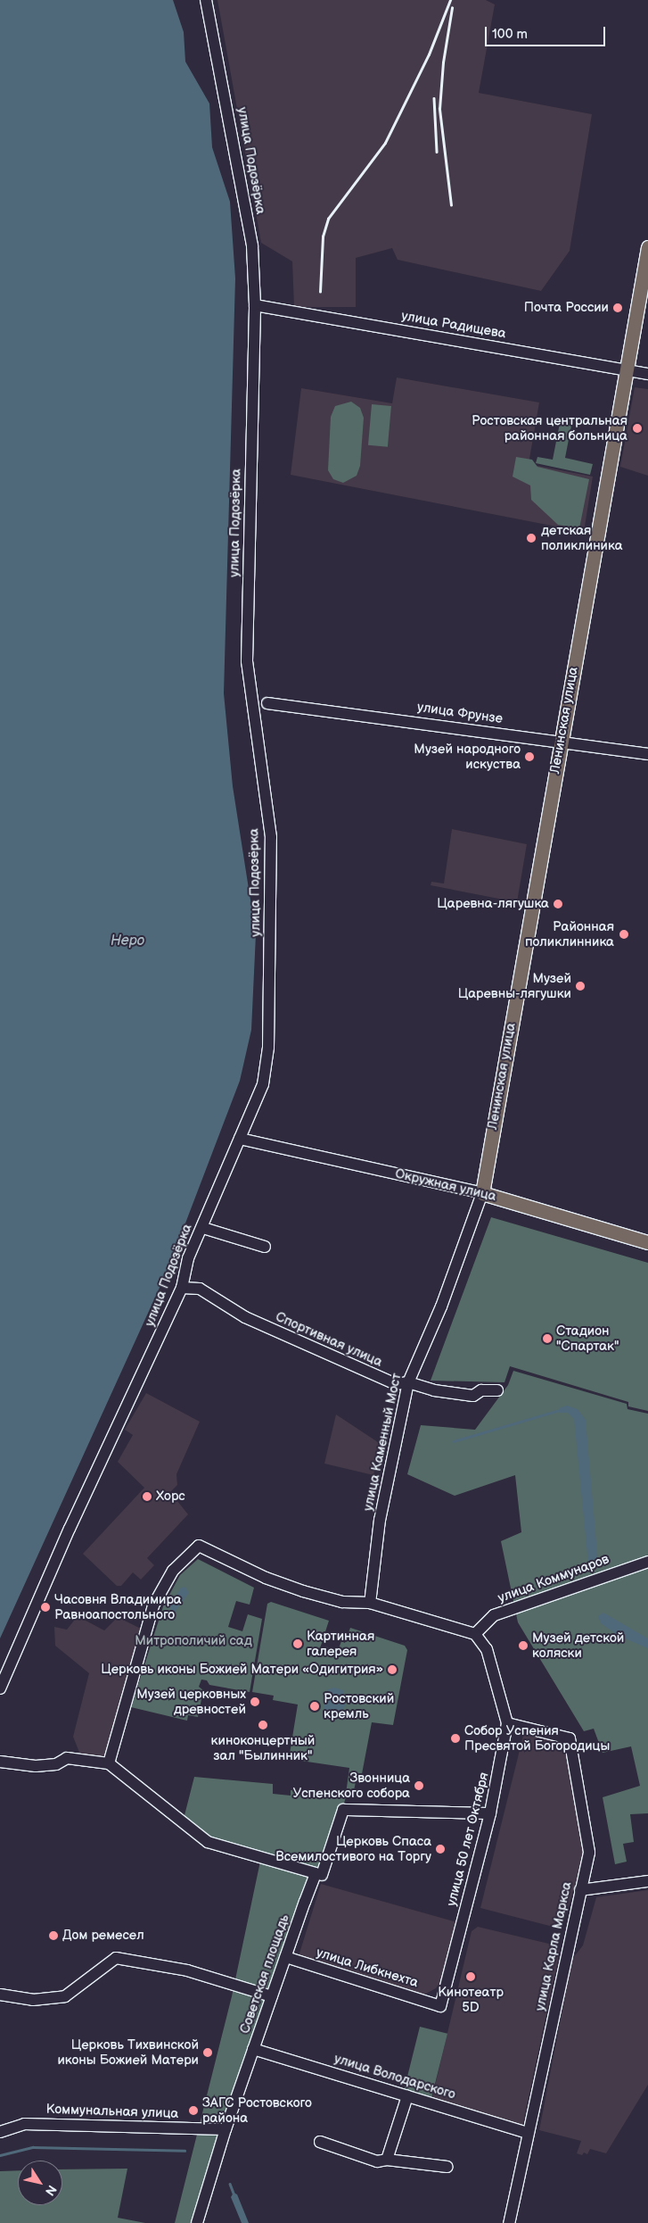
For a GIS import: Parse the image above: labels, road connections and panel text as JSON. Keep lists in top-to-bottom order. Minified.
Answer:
{"streets":{"main road":["Ленинская улица","Окружная улица"],"street":["улица Подозёрка","улица Радищева","улица Фрунзе","Спортивная улица","улица Каменный Мост","улица Коммунаров","улица 50 лет Октября","улица Карла Маркса","улица Либкнехта","Советская площадь","улица Володарского","Коммунальная улица"]},"crossings":[["улица Подозёрка","улица Радищева"],["улица Подозёрка","Окружная улица"],["улица Подозёрка","Спортивная улица"],["улица Радищева","Ленинская улица"],["улица Фрунзе","Ленинская улица"],["Ленинская улица","Окружная улица"],["Ленинская улица","улица Каменный Мост"],["Окружная улица","улица Каменный Мост"],["Спортивная улица","улица Каменный Мост"],["улица Коммунаров","улица 50 лет Октября"],["улица 50 лет Октября","улица Карла Маркса"],["улица 50 лет Октября","улица Либкнехта"],["улица Карла Маркса","улица Володарского"],["улица Либкнехта","Советская площадь"],["Советская площадь","улица Володарского"],["Советская площадь","Коммунальная улица"]],"water":["Неро"],"parks":["Митрополичий сад"],"places":["Почта России","Ростовская центральная районная больница","детская поликлиника","Музей народного искуства","Царевна-лягушка","Районная поликлинника","Музей Царевны-лягушки","Стадион \"Спартак\"","Хорс","Часовня Владимира Равноапостольного","Картинная галерея","Музей детской коляски","Церковь иконы Божией Матери «Одигитрия»","Музей церковных древностей","Ростовский кремль","киноконцертный зал \"Былинник\"","Собор Успения Пресвятой Богородицы","Звонница Успенского собора","Церковь Спаса Всемилостивого на Торгу","Дом ремесел","Кинотеатр 5D","Церковь Тихвинской иконы Божией Матери","ЗАГС Ростовского района"],"scale_bar":"100 m","north":"bottom right"}
